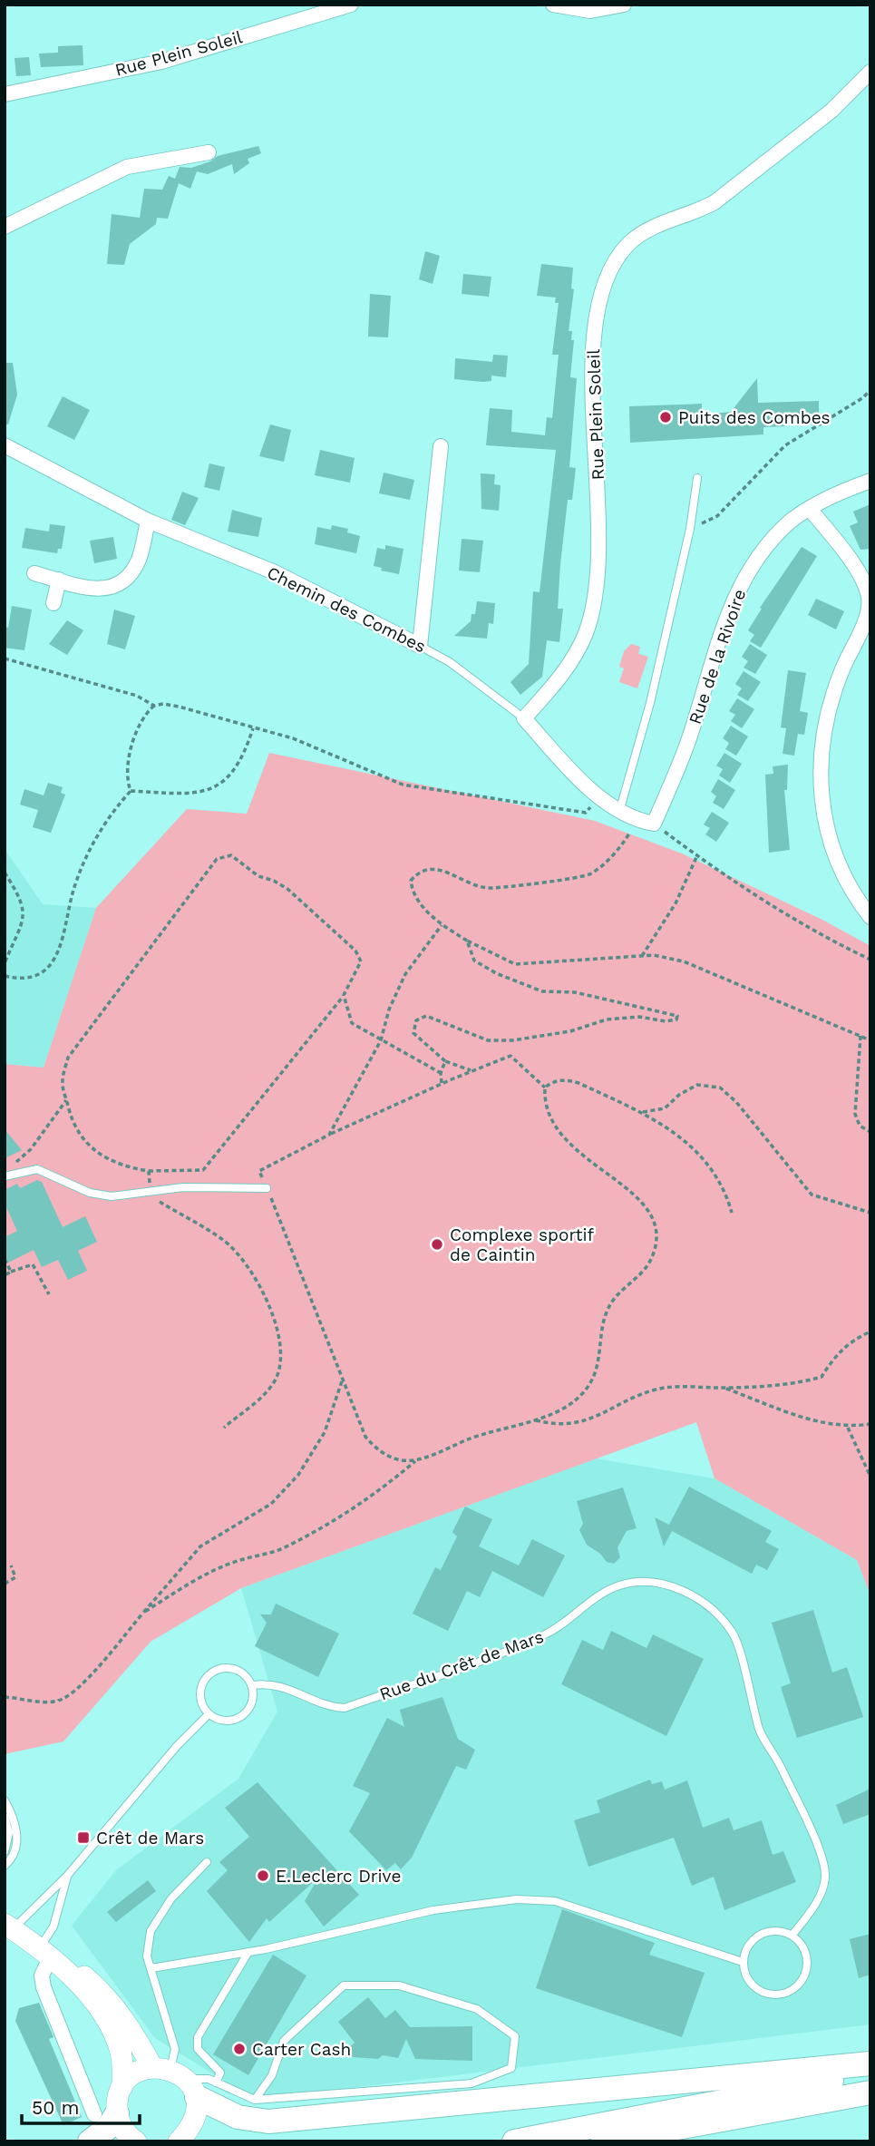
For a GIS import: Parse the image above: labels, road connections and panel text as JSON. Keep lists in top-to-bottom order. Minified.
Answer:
{"streets":{"street":["Rue Plein Soleil","Chemin des Combes","Rue de la Rivoire"],"lane":["Rue du Crêt de Mars"]},"crossings":[["Rue Plein Soleil","Chemin des Combes"],["Chemin des Combes","Rue de la Rivoire"]],"places":{"other":["Puits des Combes","Complexe sportif de Caintin","E.Leclerc Drive","Carter Cash"],"transit":["Crêt de Mars"]},"scale_bar":"50 m"}
